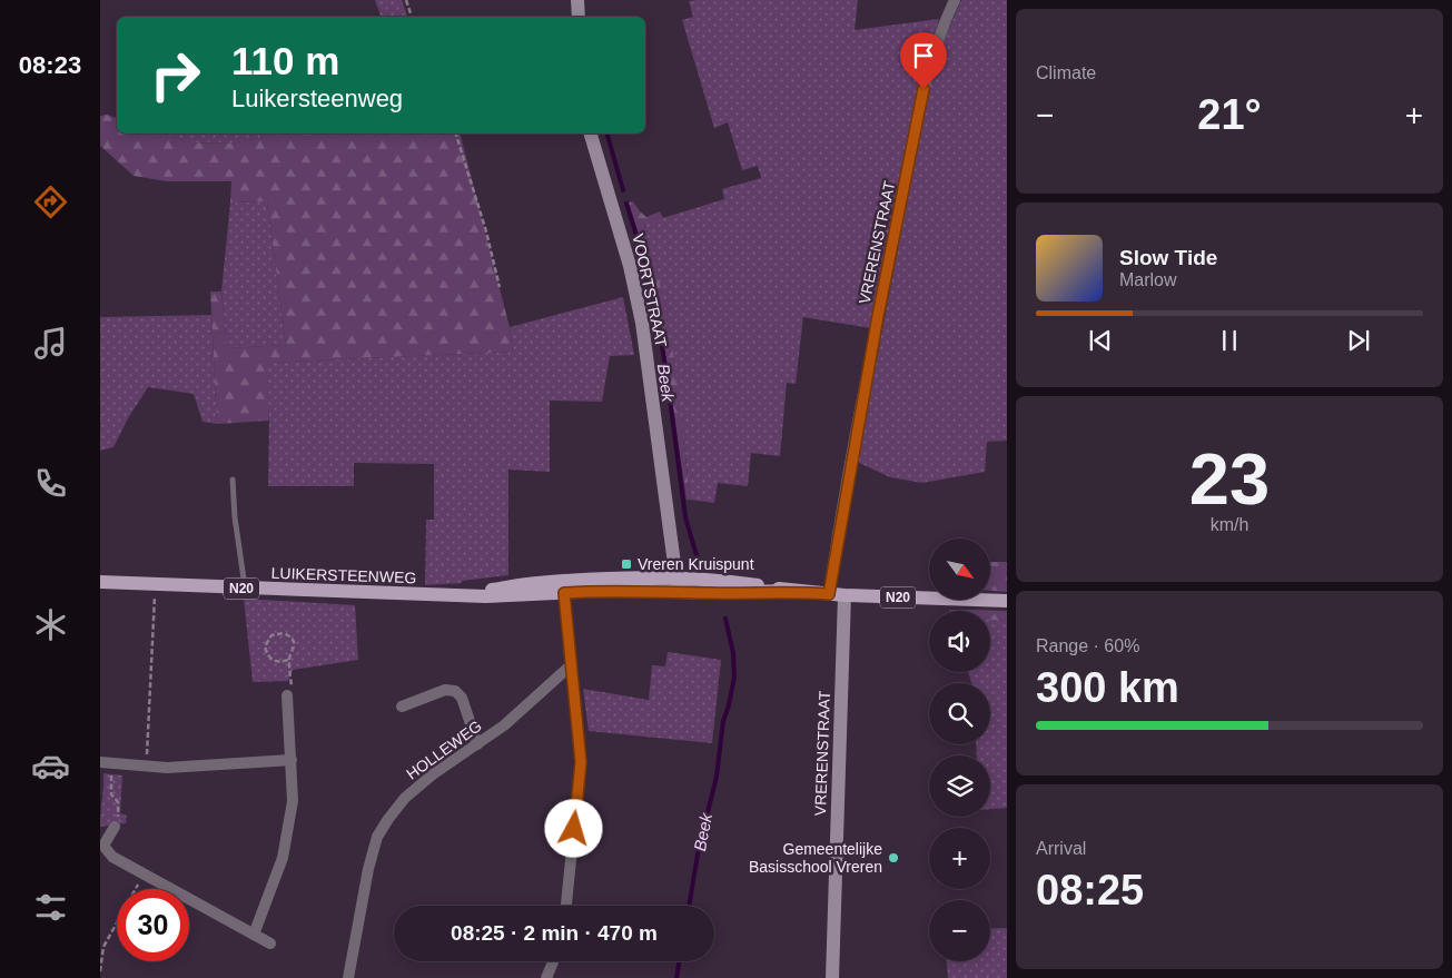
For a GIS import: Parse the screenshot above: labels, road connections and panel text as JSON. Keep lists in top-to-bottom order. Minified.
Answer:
{"streets":{"main road":["LUIKERSTEENWEG","N20"],"street":["VRERENSTRAAT","VOORTSTRAAT","HOLLEWEG"]},"crossings":[["VRERENSTRAAT","LUIKERSTEENWEG"],["VOORTSTRAAT","LUIKERSTEENWEG"]],"water":["Beek"],"places":{"transit":["Vreren Kruispunt"],"other":["Gemeentelijke Basisschool Vreren"]},"north":"bottom right","page":{"tabs":"08:23","tile":["Climate",["23","km/h"],["Range · 60%","300 km"],["Arrival","08:25"]],"turn":["110 m","Luikersteenweg"],"heat":["−","21°","+"],"song":["Slow Tide","Marlow"],"map_buttons":["+","−"],"limit":"30","trip":"08:25 · 2 min · 470 m"}}
